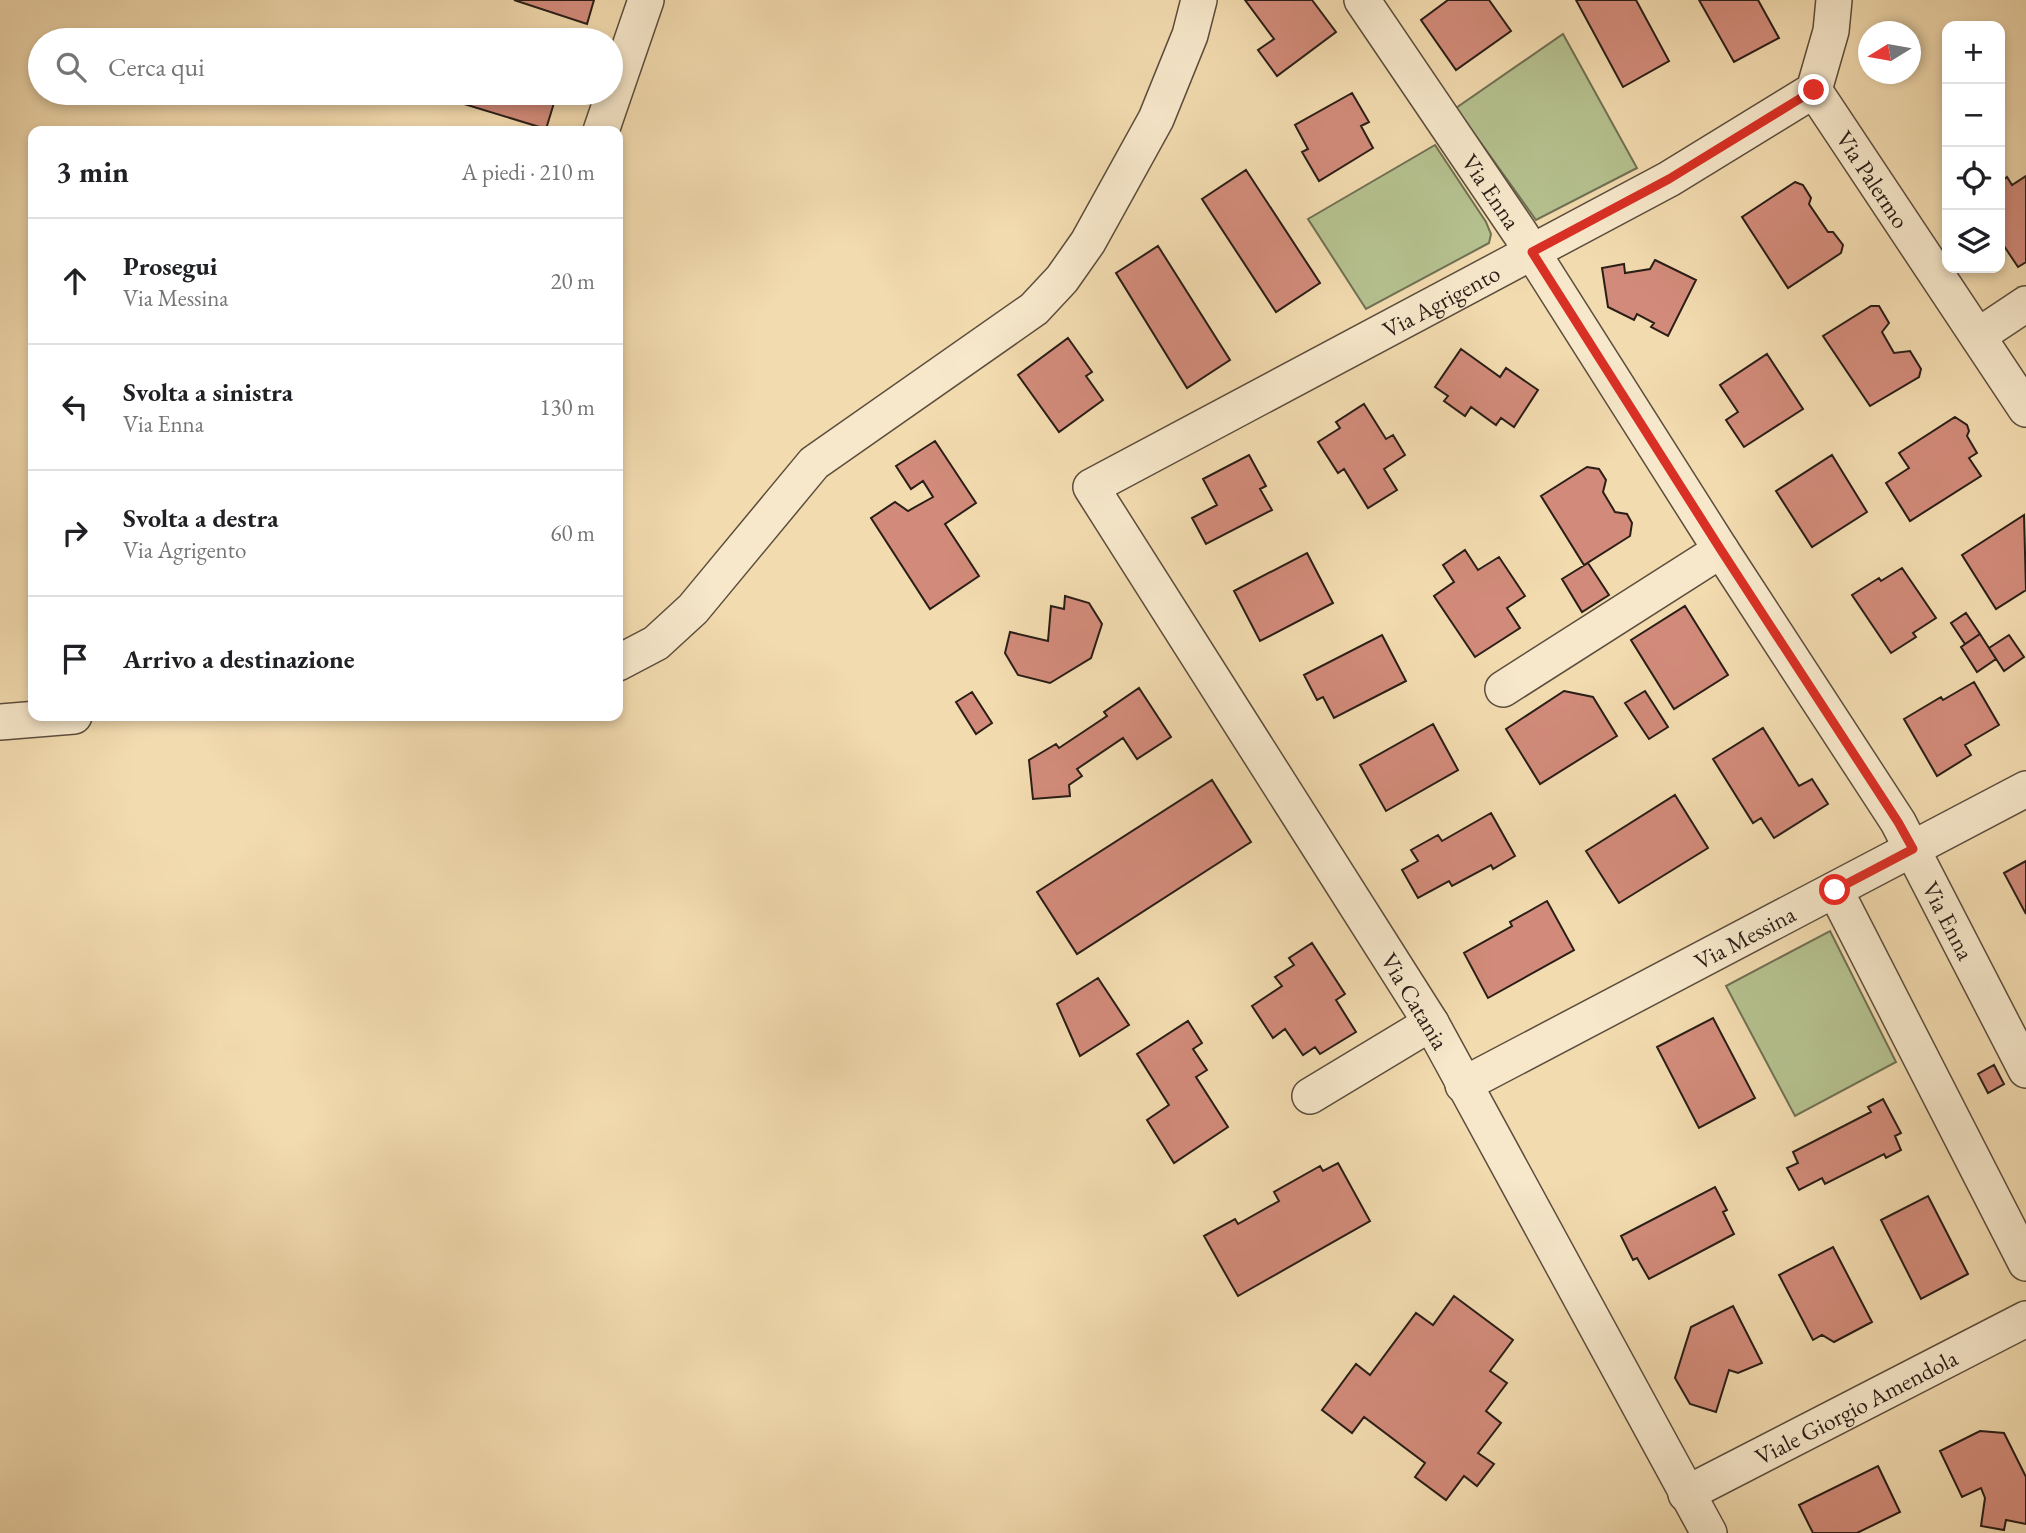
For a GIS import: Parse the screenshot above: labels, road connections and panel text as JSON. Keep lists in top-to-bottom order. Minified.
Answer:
{"streets":{"street":["Via Palermo","Via Enna","Via Agrigento","Via Messina","Via Catania","Viale Giorgio Amendola"]},"crossings":[["Via Palermo","Via Agrigento"],["Via Enna","Via Agrigento"],["Via Enna","Via Messina"],["Via Agrigento","Via Catania"],["Via Messina","Via Catania"],["Via Catania","Viale Giorgio Amendola"]],"north":"left","page":{"map_buttons":["+","−"],"search":"Cerca qui","heading":["3 min","A piedi · 210 m"],"list":[["Prosegui","Via Messina","20 m"],["Svolta a sinistra","Via Enna","130 m"],["Svolta a destra","Via Agrigento","60 m"],"Arrivo a destinazione"]}}
